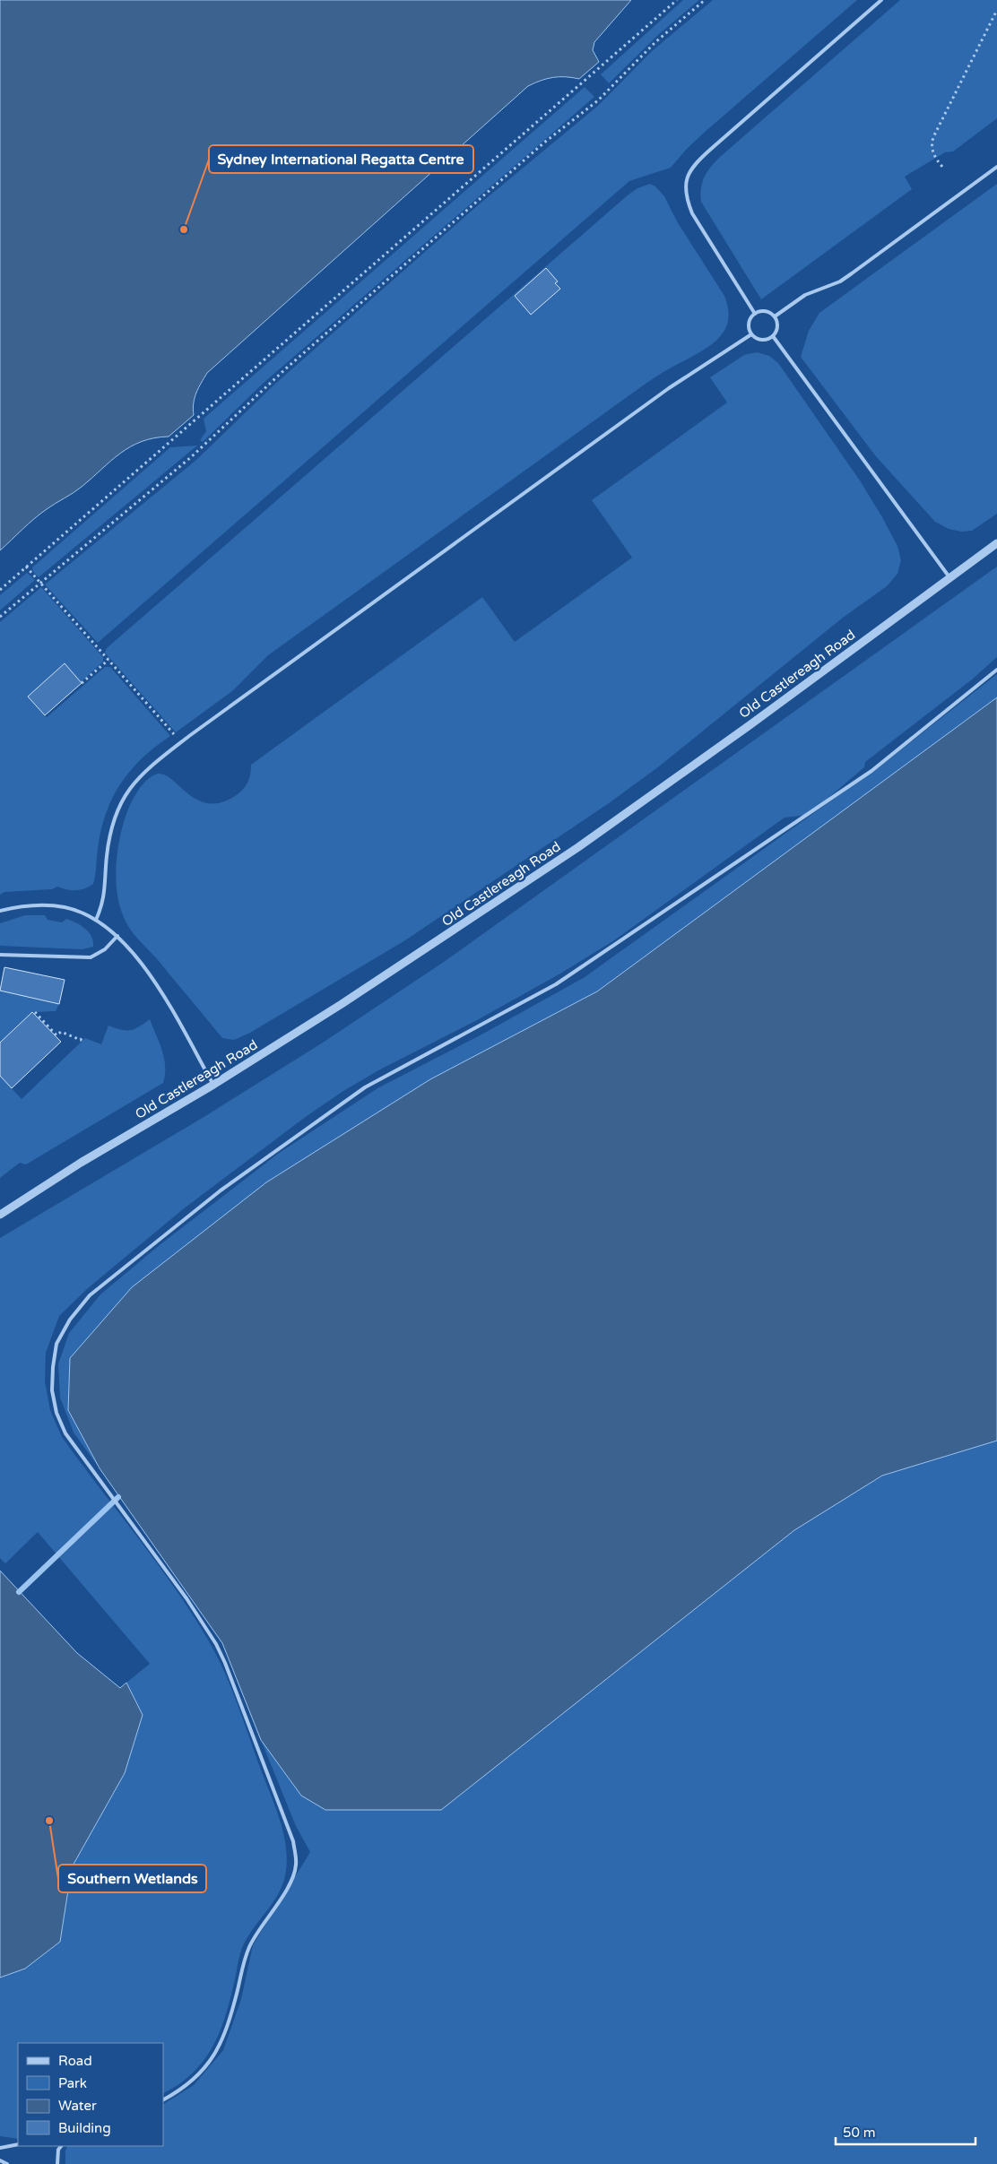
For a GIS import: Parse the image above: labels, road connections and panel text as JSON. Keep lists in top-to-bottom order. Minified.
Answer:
{"streets":{"street":["Old Castlereagh Road"]},"places":["Sydney International Regatta Centre","Southern Wetlands"],"legend":["Road","Park","Water","Building"],"scale_bar":"50 m"}
